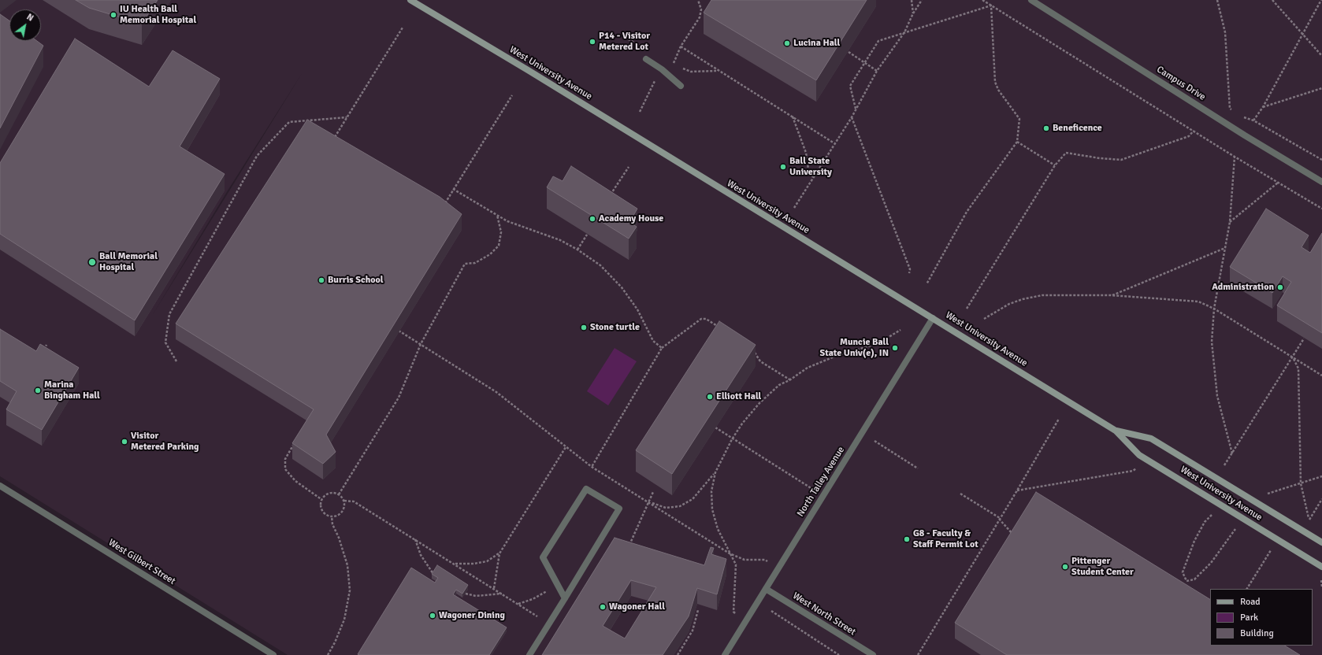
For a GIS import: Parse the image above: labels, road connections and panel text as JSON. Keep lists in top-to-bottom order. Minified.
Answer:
{"streets":{"street":["West University Avenue","Campus Drive","North Talley Avenue","West Gilbert Street","West North Street"]},"crossings":[["West University Avenue","North Talley Avenue"],["North Talley Avenue","West North Street"]],"places":["IU Health Ball Memorial Hospital","P14 - Visitor Metered Lot","Lucina Hall","Beneficence","Ball State University","Academy House","Ball Memorial Hospital","Burris School","Administration","Stone turtle","Muncie Ball State Univ(e), IN","Marina Bingham Hall","Elliott Hall","Visitor Metered Parking","G8 - Faculty & Staff Permit Lot","Pittenger Student Center","Wagoner Hall","Wagoner Dining"],"legend":["Road","Park","Building"],"north":"top right"}
